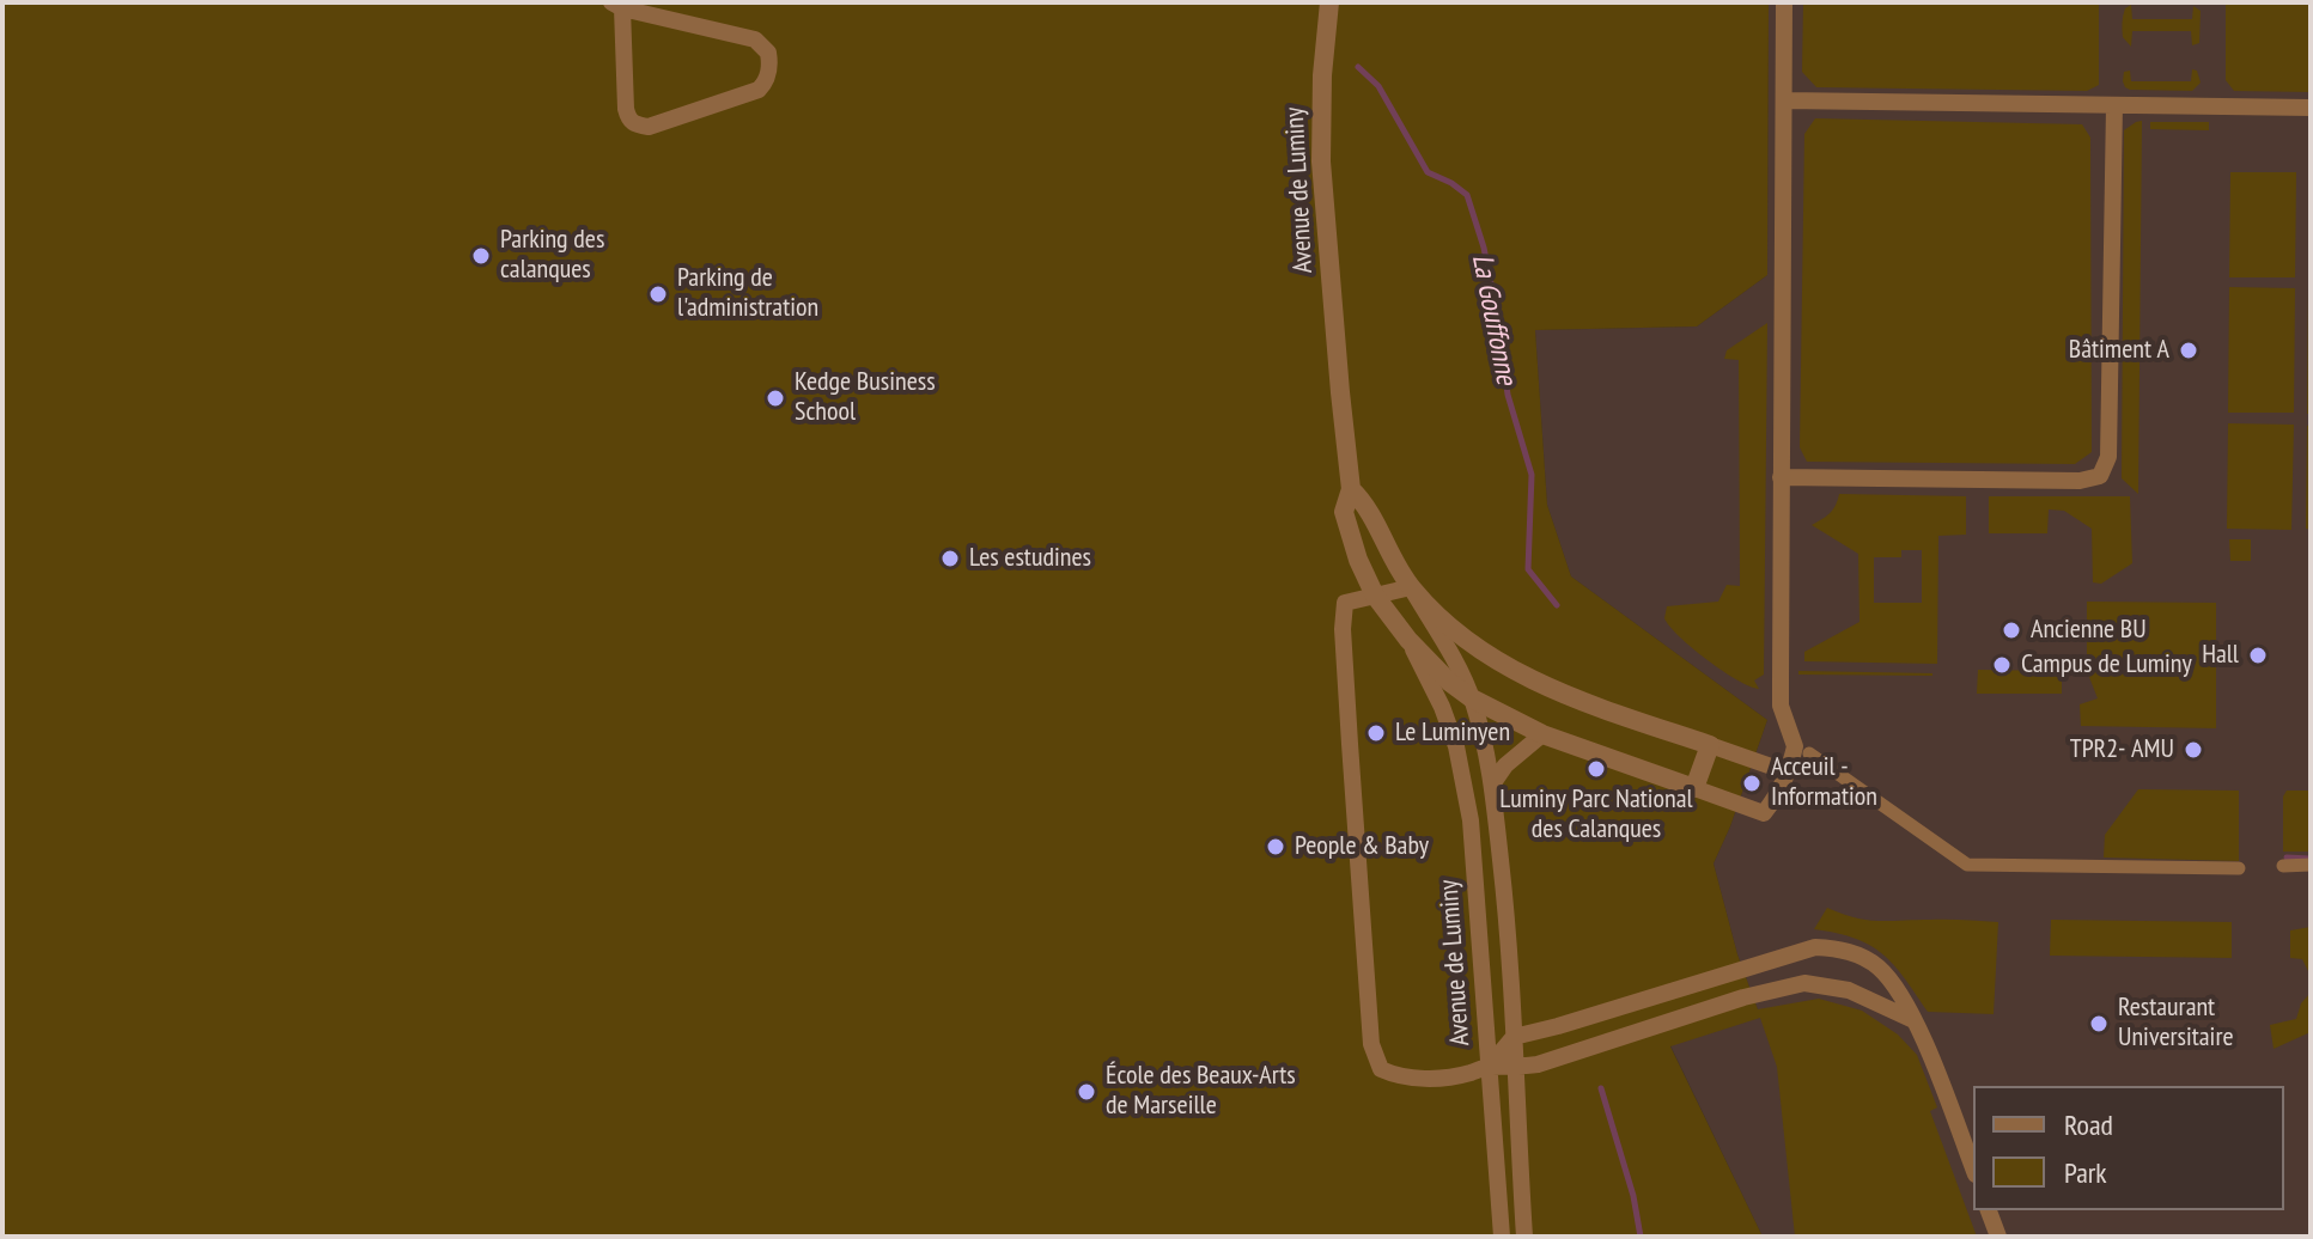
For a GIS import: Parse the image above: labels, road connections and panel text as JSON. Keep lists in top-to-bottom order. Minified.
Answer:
{"streets":{"street":["Avenue de Luminy"]},"water":["La Gouffonne"],"places":["Parking des calanques","Parking de l'administration","Bâtiment A","Kedge Business School","Les estudines","Ancienne BU","Hall","Campus de Luminy","Le Luminyen","TPR2- AMU","Luminy Parc National des Calanques","Acceuil - Information","People & Baby","Restaurant Universitaire","École des Beaux-Arts de Marseille"],"legend":["Road","Park"]}
